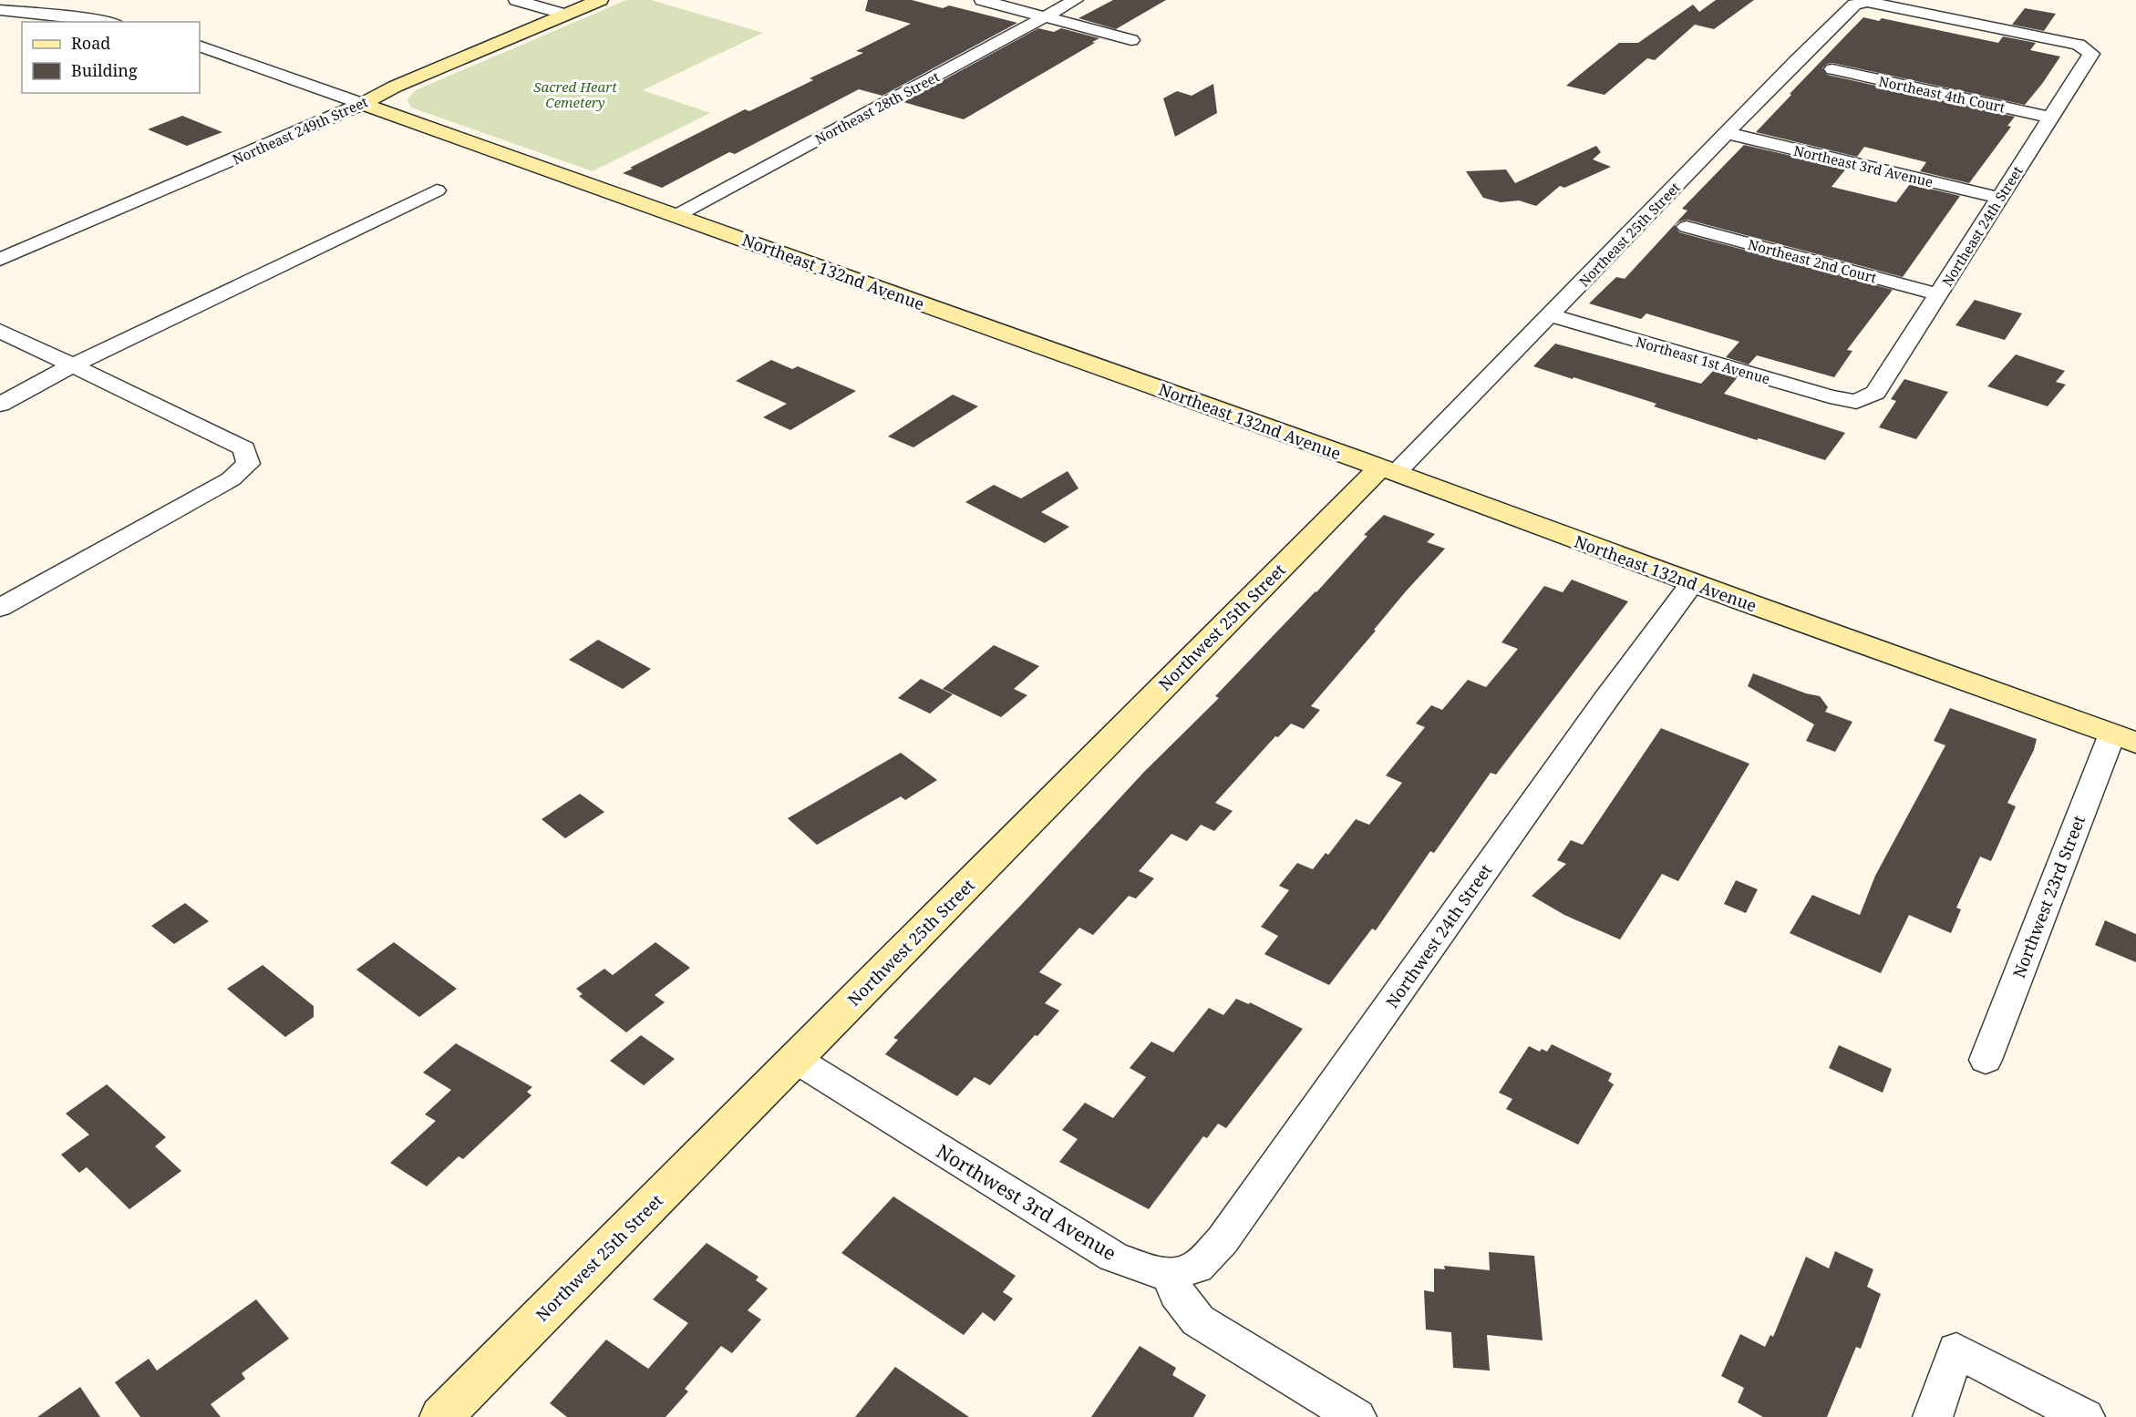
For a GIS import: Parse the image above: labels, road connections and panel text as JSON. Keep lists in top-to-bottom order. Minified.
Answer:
{"streets":{"street":["Northeast 4th Court","Northeast 28th Street","Northeast 249th Street","Northeast 3rd Avenue","Northeast 24th Street","Northeast 25th Street","Northeast 2nd Court","Northeast 132nd Avenue","Northeast 1st Avenue","Northwest 25th Street","Northwest 23rd Street","Northwest 24th Street","Northwest 3rd Avenue"]},"crossings":[["Northeast 4th Court","Northeast 24th Street"],["Northeast 28th Street","Northeast 132nd Avenue"],["Northeast 249th Street","Northeast 132nd Avenue"],["Northeast 3rd Avenue","Northeast 24th Street"],["Northeast 3rd Avenue","Northeast 25th Street"],["Northeast 24th Street","Northeast 25th Street"],["Northeast 24th Street","Northeast 2nd Court"],["Northeast 24th Street","Northeast 1st Avenue"],["Northeast 25th Street","Northeast 132nd Avenue"],["Northeast 25th Street","Northeast 1st Avenue"],["Northeast 25th Street","Northwest 25th Street"],["Northeast 132nd Avenue","Northwest 25th Street"],["Northeast 132nd Avenue","Northwest 23rd Street"],["Northeast 132nd Avenue","Northwest 24th Street"],["Northwest 25th Street","Northwest 3rd Avenue"],["Northwest 24th Street","Northwest 3rd Avenue"]],"parks":["Sacred Heart Cemetery"],"legend":["Road","Building"]}
